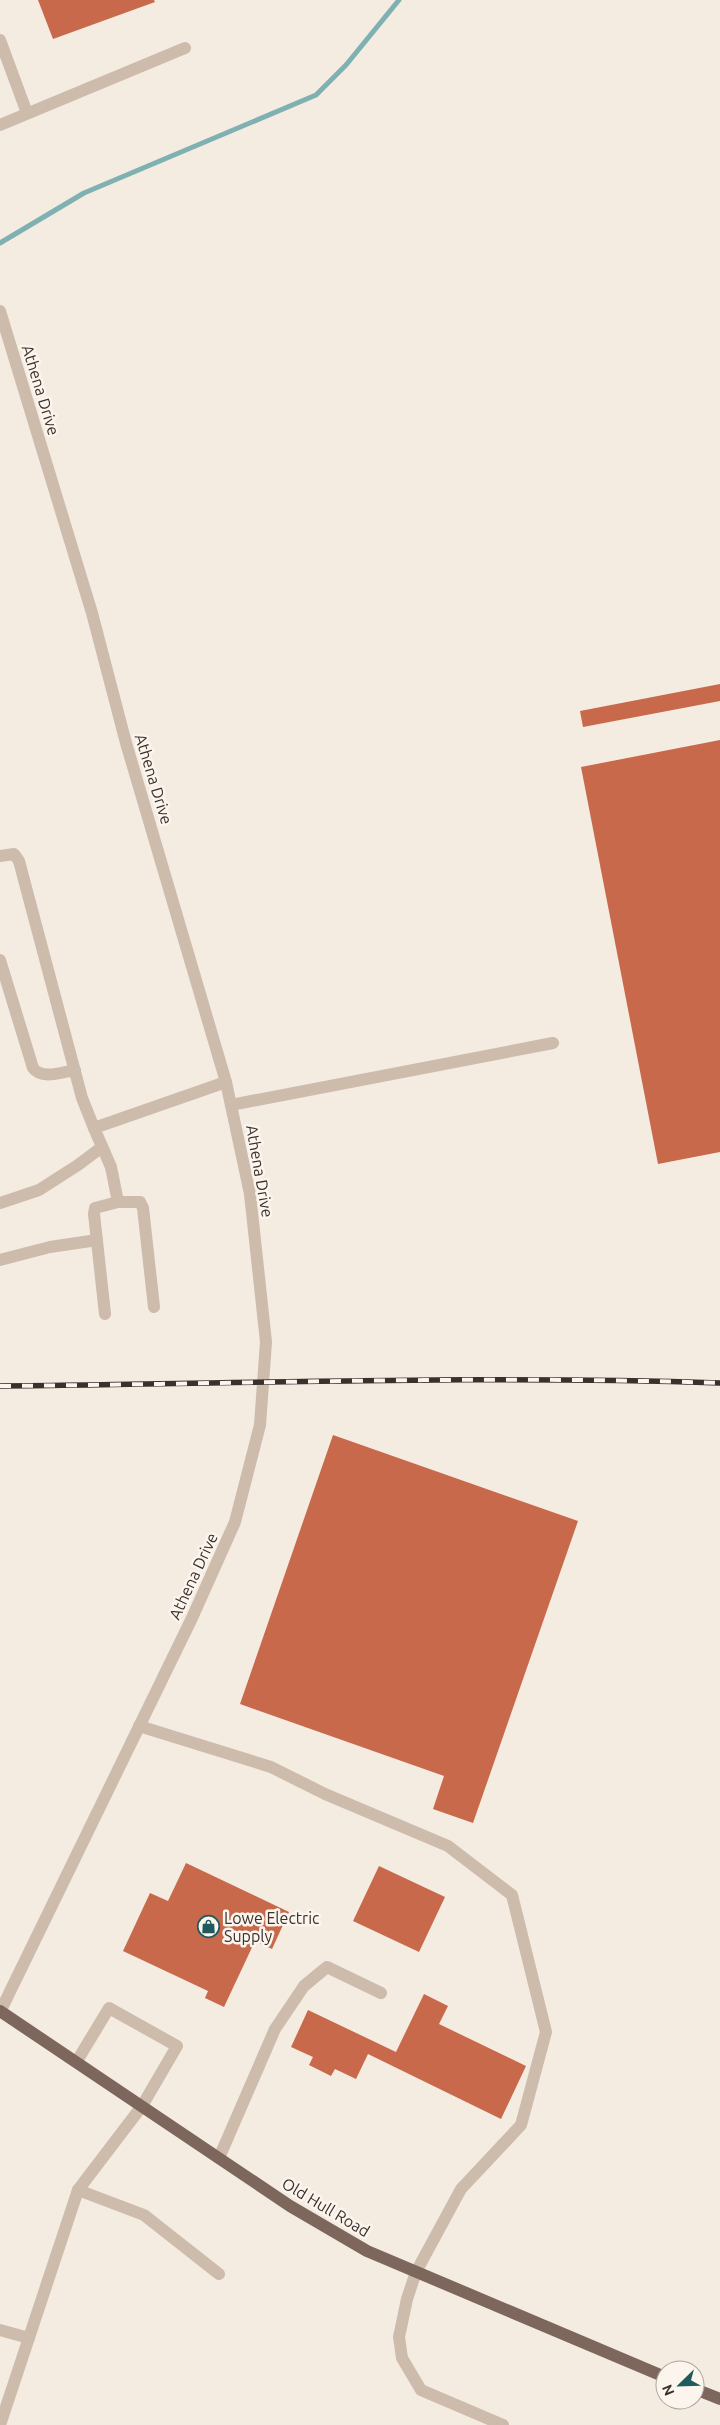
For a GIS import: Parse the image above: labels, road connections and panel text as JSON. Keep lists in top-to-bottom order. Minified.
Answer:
{"streets":{"main road":["Old Hull Road"],"street":["Athena Drive"]},"crossings":[["Athena Drive","Old Hull Road"]],"places":{"shop":["Lowe Electric Supply"]},"north":"bottom left"}
